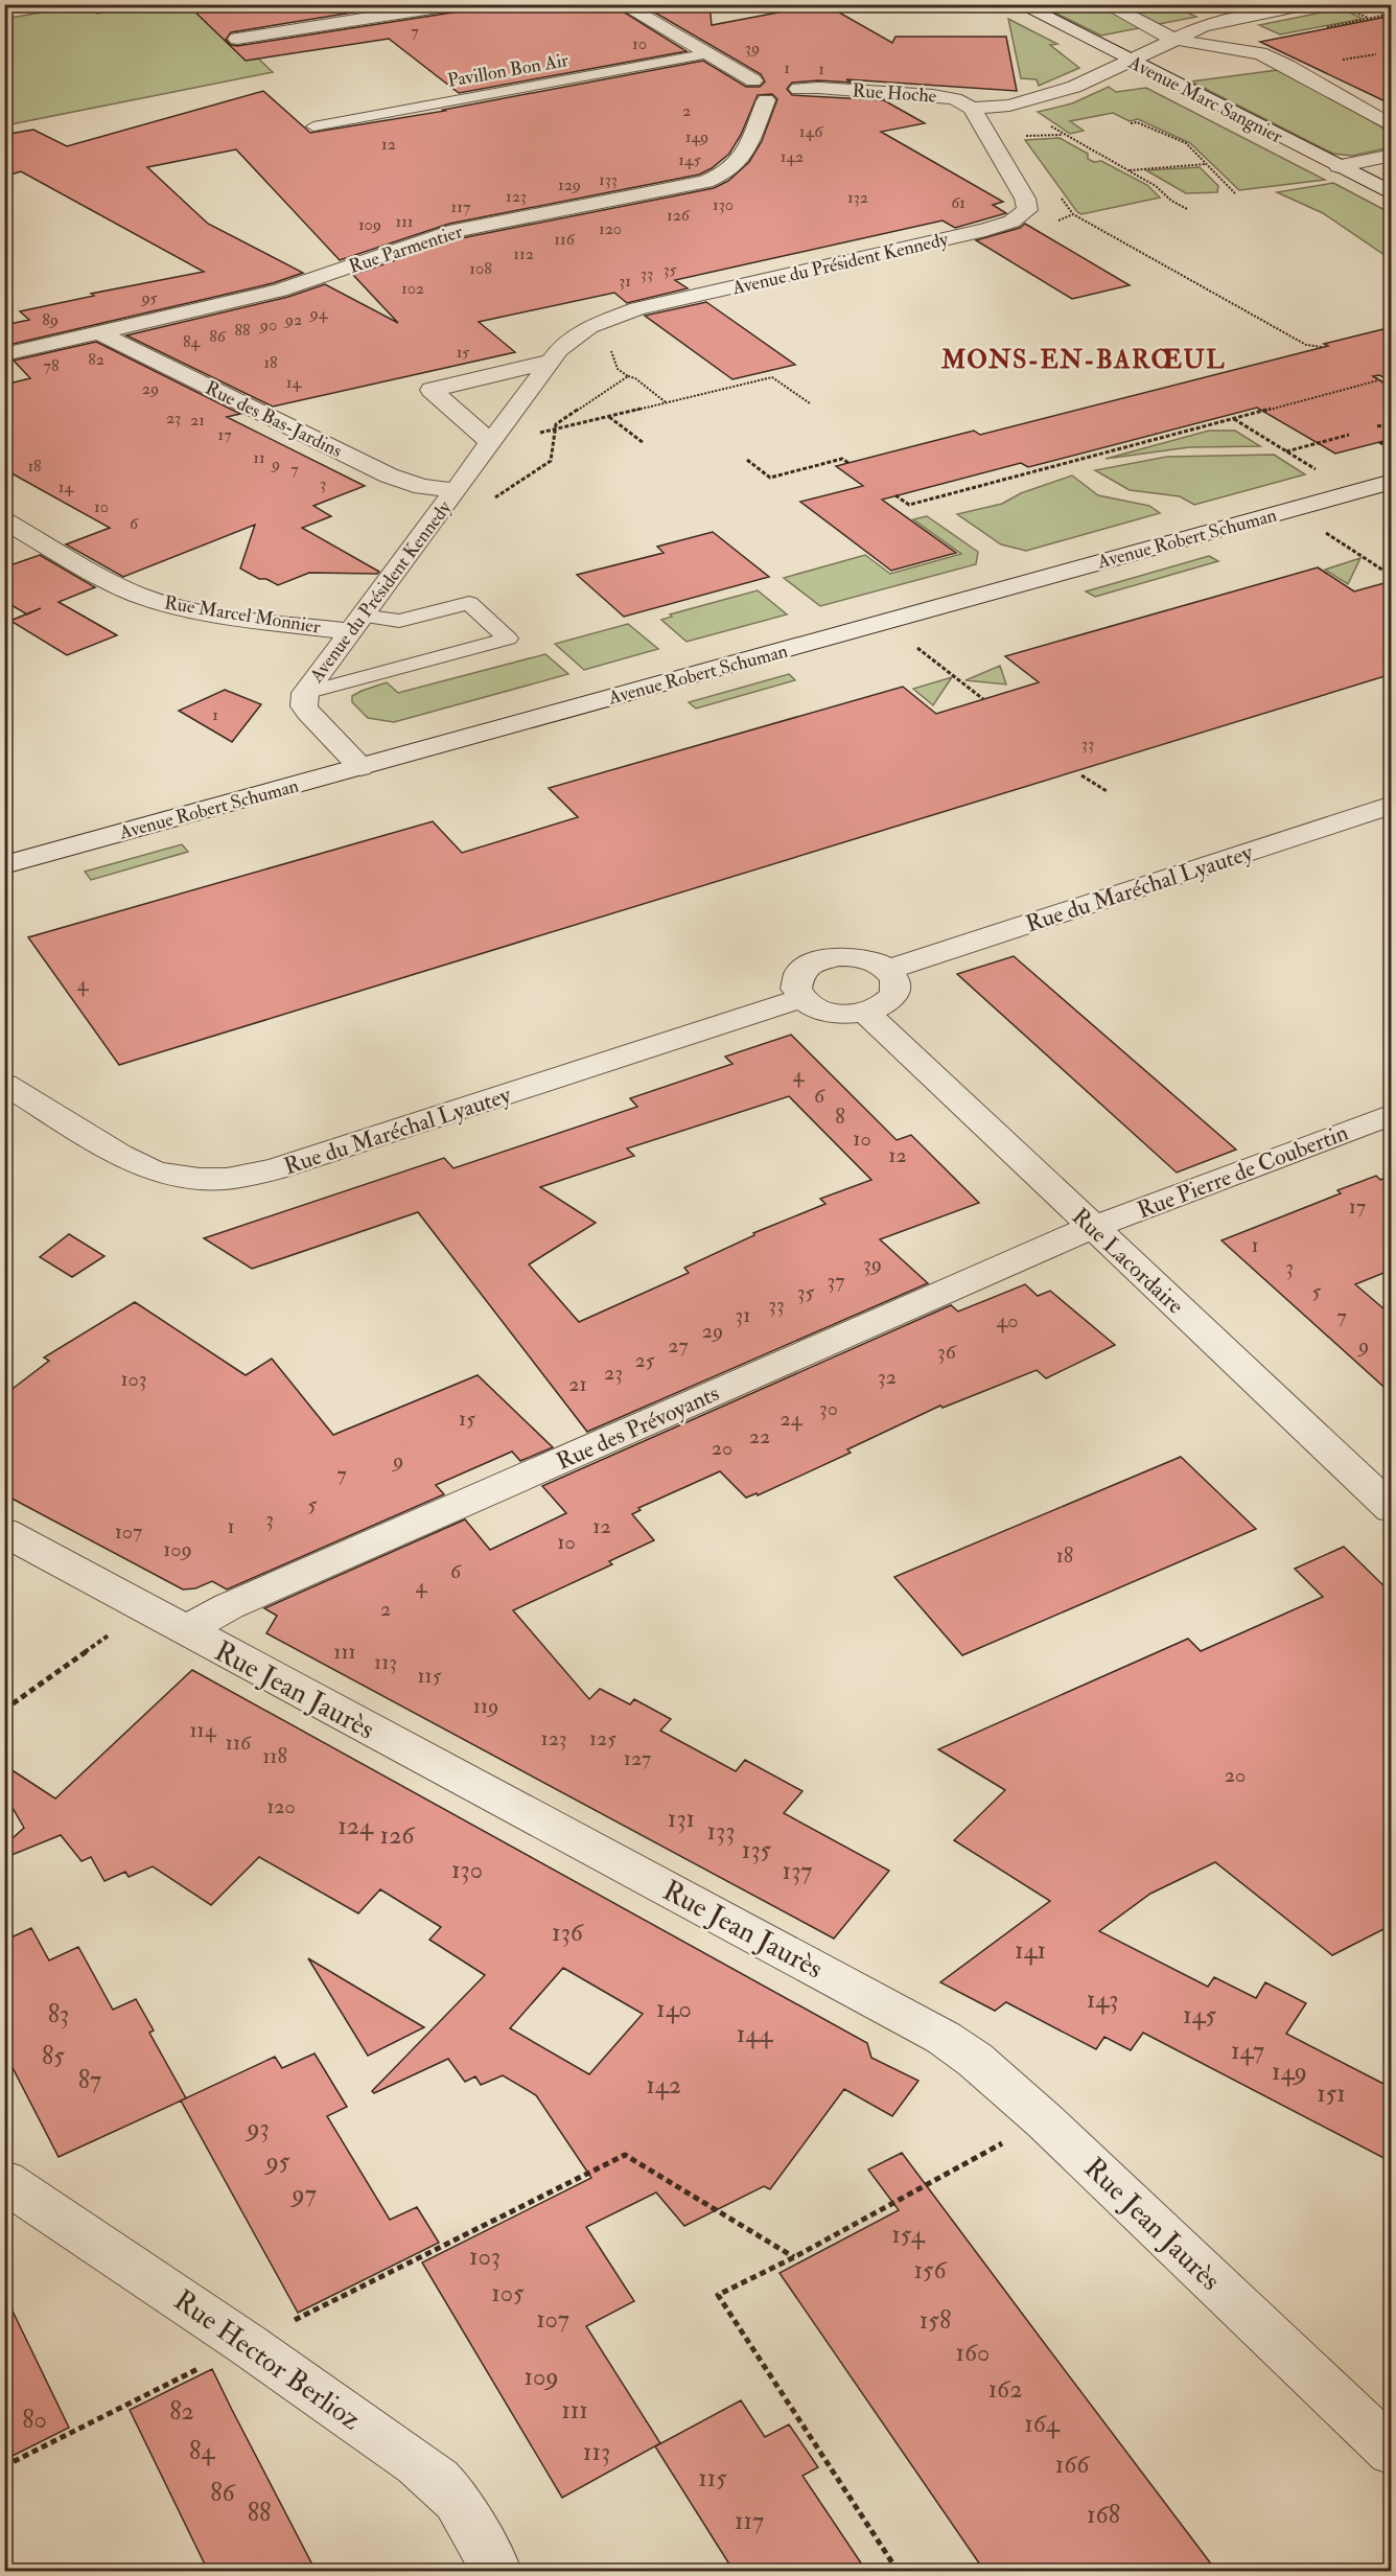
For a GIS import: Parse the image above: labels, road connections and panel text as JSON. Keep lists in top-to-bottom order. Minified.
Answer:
{"streets":{"street":["Rue Hoche","Avenue Marc Sangnier","Rue Parmentier","Avenue du Président Kennedy","Rue des Bas-Jardins","Avenue Robert Schuman","Rue Marcel Monnier","Rue du Maréchal Lyautey","Rue Pierre de Coubertin","Rue Lacordaire","Rue des Prévoyants","Rue Jean Jaurès","Rue Hector Berlioz"],"lane":["Pavillon Bon Air"]},"crossings":[["Rue Hoche","Avenue Marc Sangnier"],["Rue Hoche","Avenue du Président Kennedy"],["Rue Parmentier","Rue des Bas-Jardins"],["Avenue du Président Kennedy","Rue des Bas-Jardins"],["Avenue du Président Kennedy","Avenue Robert Schuman"],["Avenue du Président Kennedy","Rue Marcel Monnier"],["Rue du Maréchal Lyautey","Rue Lacordaire"],["Rue Pierre de Coubertin","Rue Lacordaire"],["Rue Pierre de Coubertin","Rue des Prévoyants"],["Rue Lacordaire","Rue des Prévoyants"],["Rue des Prévoyants","Rue Jean Jaurès"]],"districts":["MONS-EN-BARŒUL"],"house_numbers":["7","10","39","1","1","2","146","149","12","142","145","133","129","123","132","61","130","117","126","111","109","120","116","112","108","35","33","31","102","95","94","89","92","90","88","86","84","15","82","18","78","14","29","23","21","17","11","9","18","7","3","14","10","6","1","33","4","4","6","8","10","12","17","1","39","3","37","5","35","33","31","7","40","29","27","9","36","25","23","32","103","21","30","15","24","22","20","9","7","5","3","1","12","107","10","109","18","6","4","2","111","113","115","119","114","123","125","116","118","127","20","120","131","124","133","126","135","130","137","136","141","143","140","83","145","144","147","85","149","87","142","151","93","95","97","154","103","156","105","107","158","160","109","162","111","82","80","164","84","113","166","115","86","88","168","117"]}
